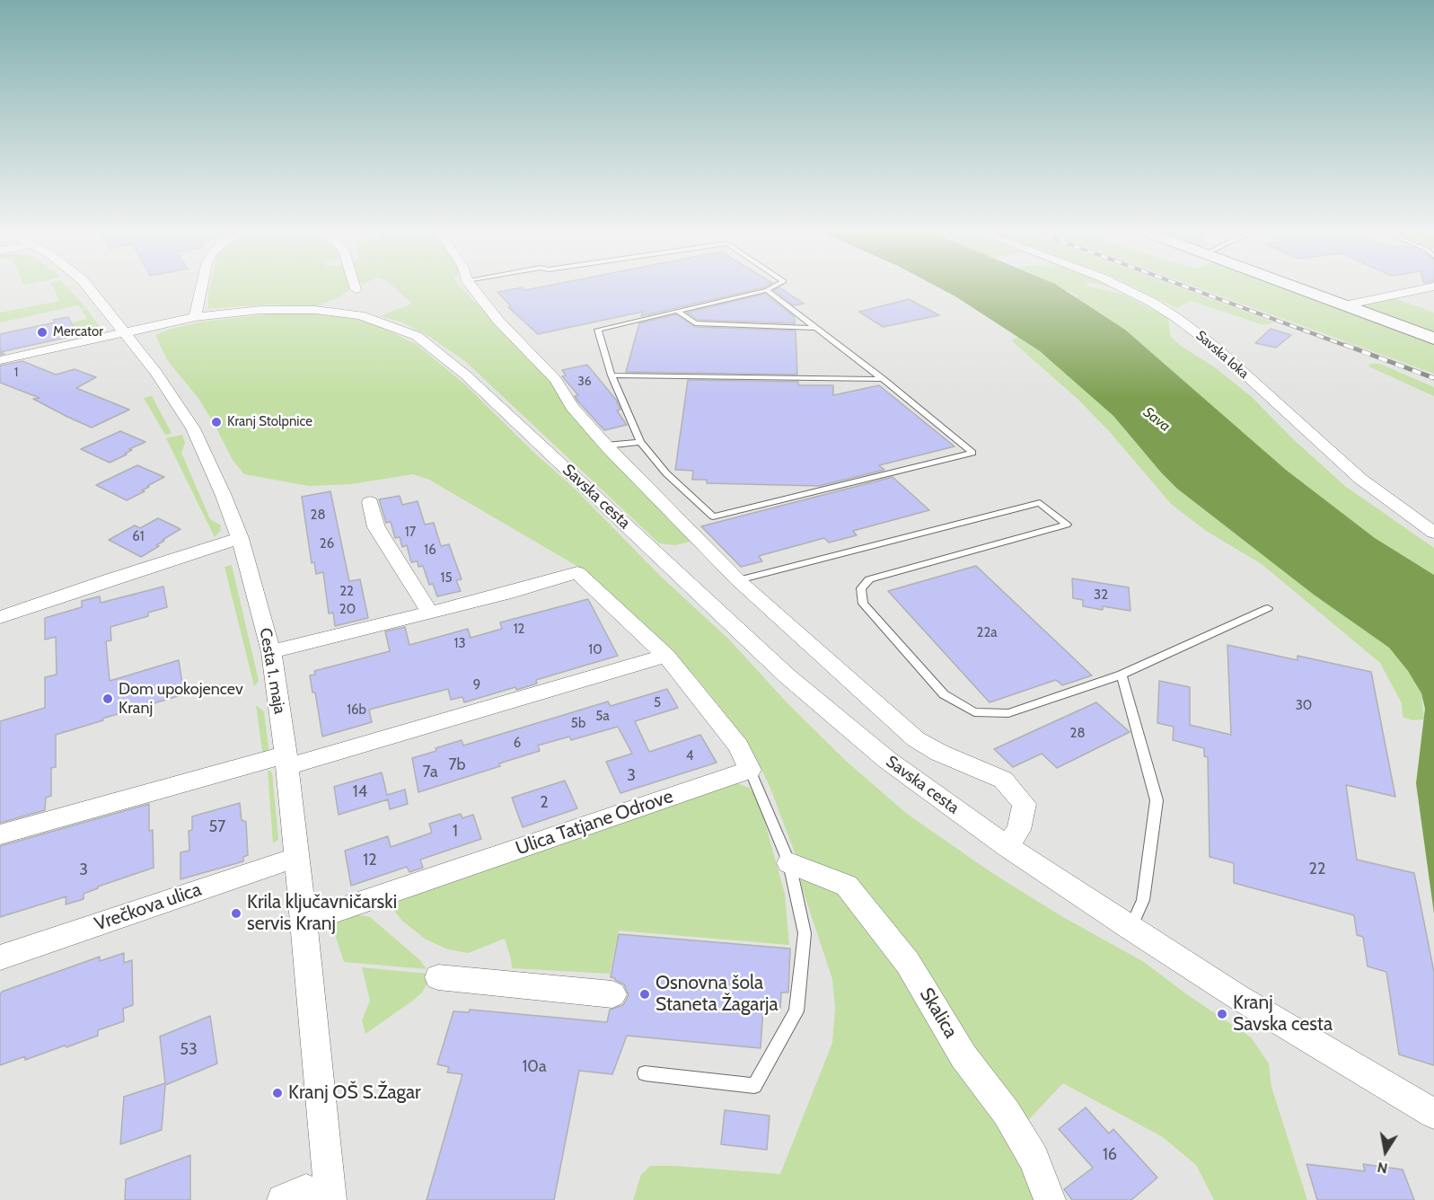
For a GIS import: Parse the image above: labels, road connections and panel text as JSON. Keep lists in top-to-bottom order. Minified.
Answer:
{"streets":{"street":["Savska loka","Savska cesta","Cesta 1. maja","Ulica Tatjane Odrove","Vrečkova ulica","Skalica"]},"crossings":[["Savska cesta","Cesta 1. maja"],["Cesta 1. maja","Ulica Tatjane Odrove"],["Cesta 1. maja","Vrečkova ulica"]],"water":["Sava"],"places":["Mercator","Kranj Stolpnice","Dom upokojencev Kranj","Krila ključavničarski servis Kranj","Osnovna šola Staneta Žagarja","Kranj Savska cesta","Kranj OŠ S.Žagar"],"house_numbers":["1","36","28","17","61","26","16","15","22","32","20","12","22a","13","10","9","5","30","16b","5a","5b","28","6","4","7b","7a","3","14","2","57","1","12","22","3","53","10a","16"],"north":"bottom"}
